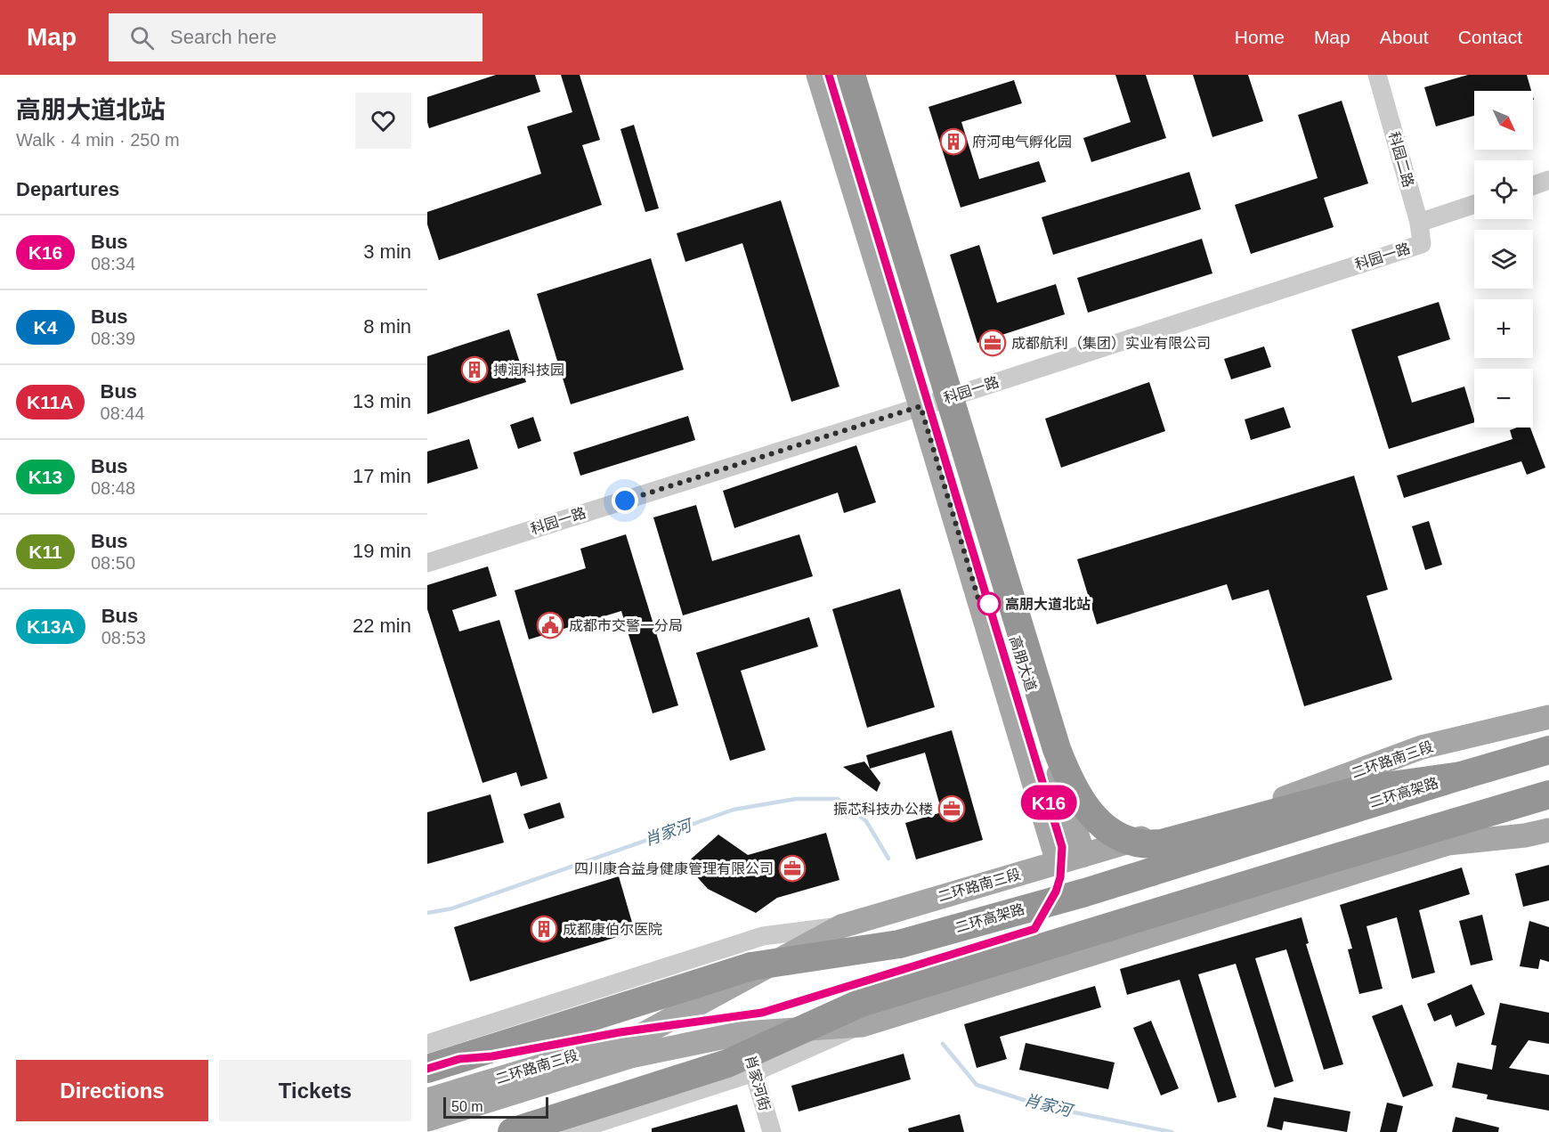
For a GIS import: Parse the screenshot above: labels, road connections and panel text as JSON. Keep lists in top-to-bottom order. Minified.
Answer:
{"streets":{"highway":["二环高架路"],"main road":["高朋大道","二环路南三段"],"street":["科园二路","科园一路","肖家河街"]},"crossings":[["科园二路","科园一路"],["科园一路","高朋大道"],["高朋大道","二环路南三段"],["二环路南三段","肖家河街"]],"water":["肖家河"],"places":{"building":["府河电气孵化园","搏润科技园","成都康伯尔医院"],"office":["成都航利（集团）实业有限公司","振芯科技办公楼","四川康合益身健康管理有限公司"],"other":["高朋大道北站"],"public building":["成都市交警一分局"]},"lines":["bus line K16"],"scale_bar":"50 m","north":"bottom right","page":{"header":"Map","search":"Search here","nav":["Home","Map","About","Contact"],"heading":[["高朋大道北站","Walk · 4 min · 250 m"],"Departures"],"on_map":"K16","map_buttons":["+","−"],"list":[{"mark":"K16","name":"Bus","note":"08:34","value":"3 min"},{"mark":"K4","name":"Bus","note":"08:39","value":"8 min"},{"mark":"K11A","name":"Bus","note":"08:44","value":"13 min"},{"mark":"K13","name":"Bus","note":"08:48","value":"17 min"},{"mark":"K11","name":"Bus","note":"08:50","value":"19 min"},{"mark":"K13A","name":"Bus","note":"08:53","value":"22 min"}],"buttons":["Directions","Tickets"],"scale":"50 m"}}
